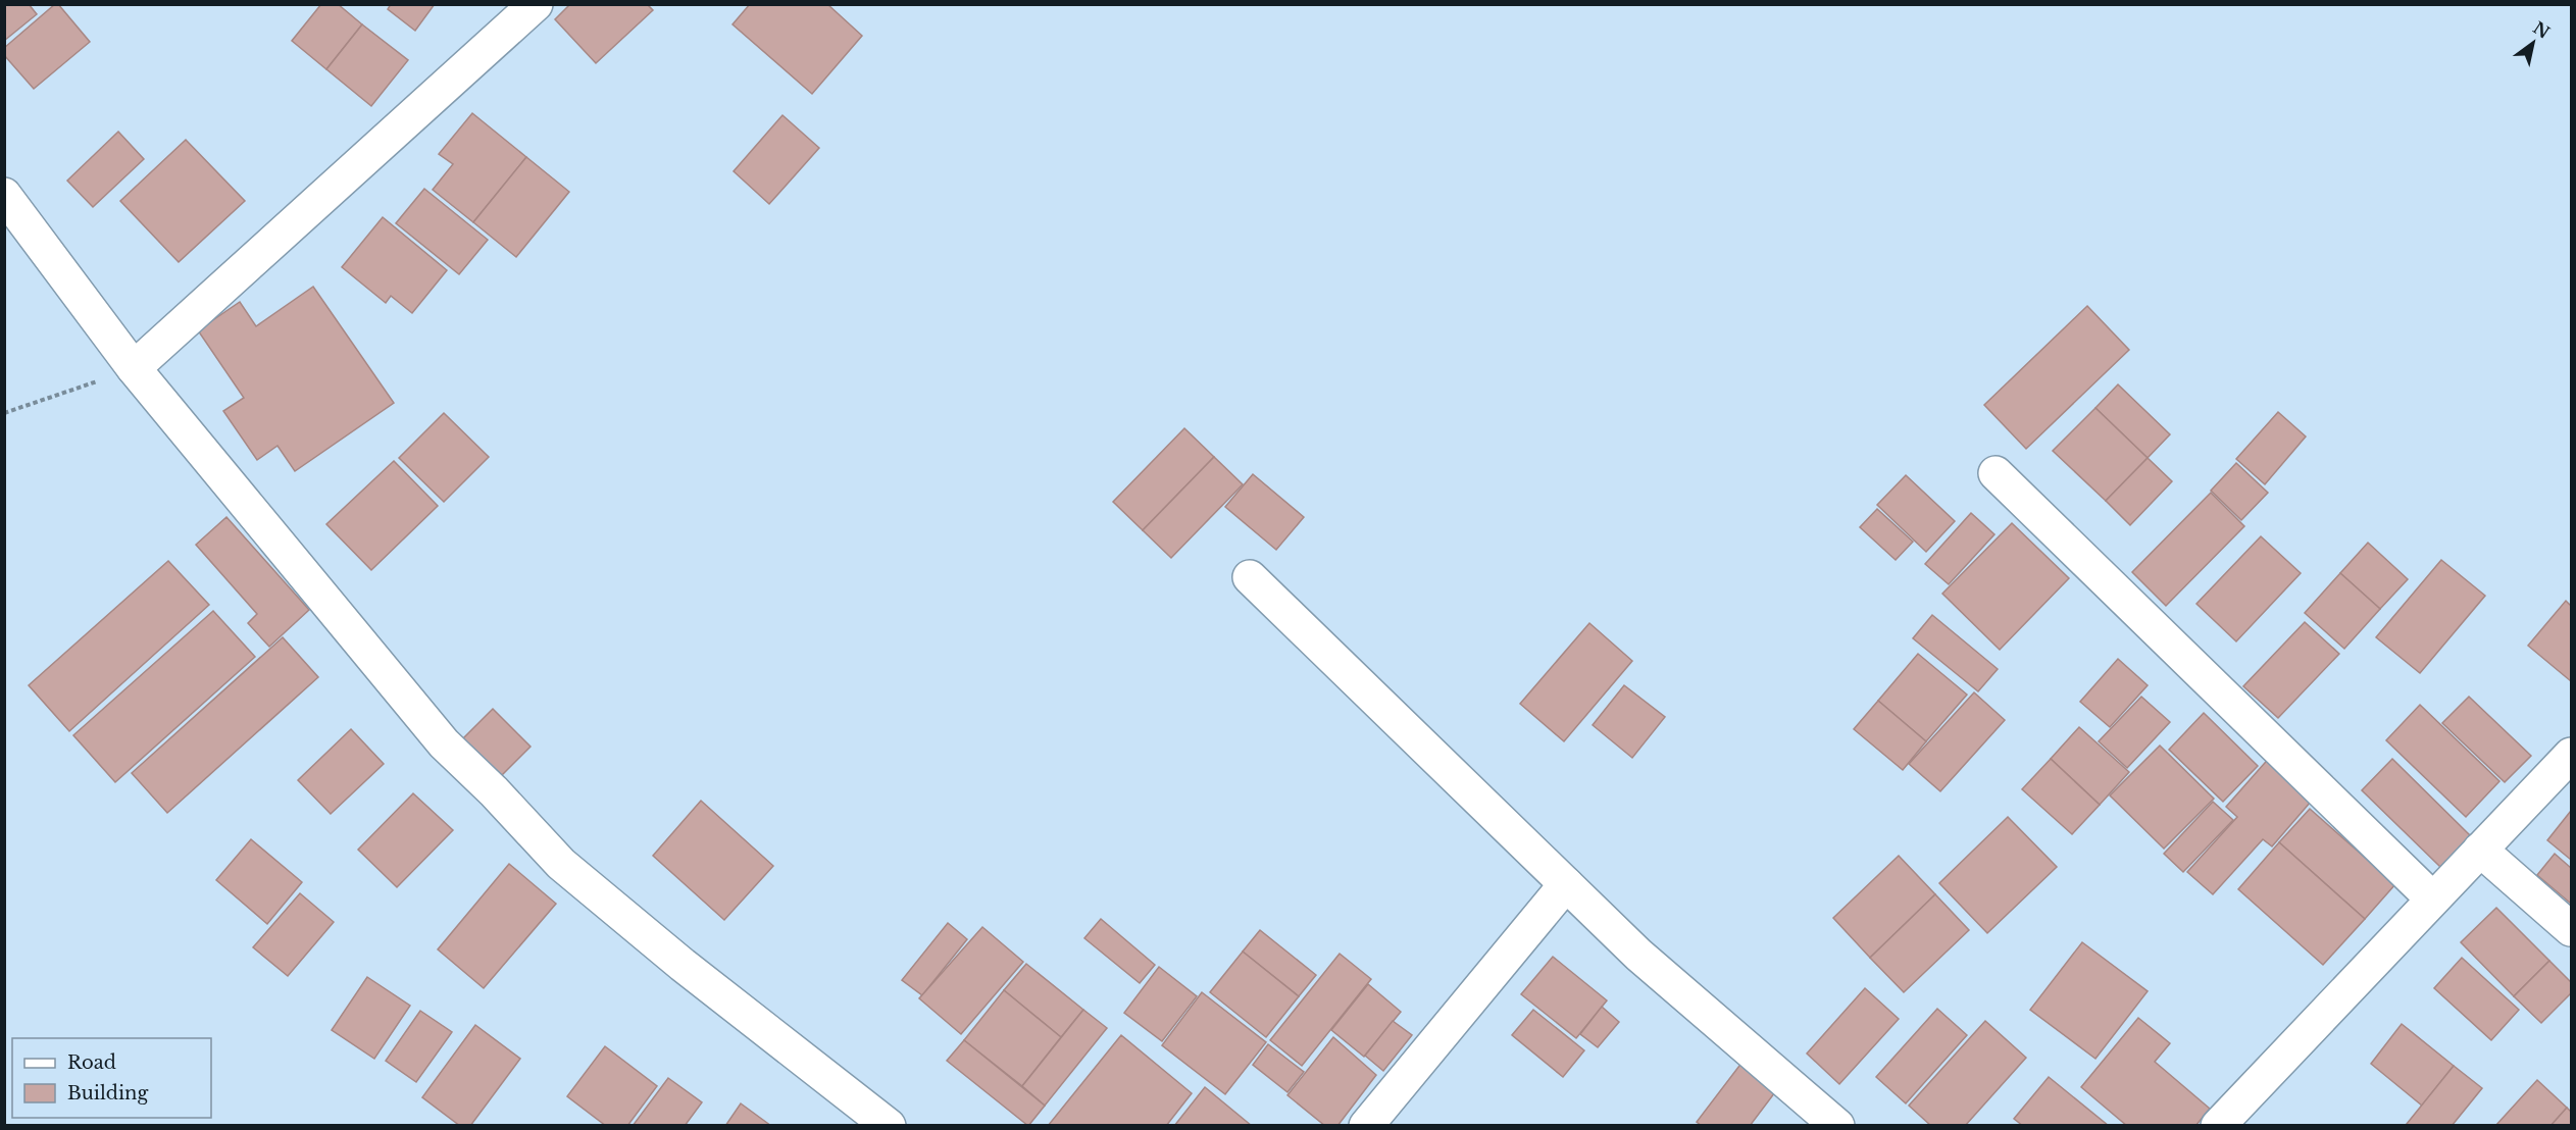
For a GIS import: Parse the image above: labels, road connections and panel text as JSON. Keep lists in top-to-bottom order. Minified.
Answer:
{"legend":["Road","Building"],"north":"top right"}
